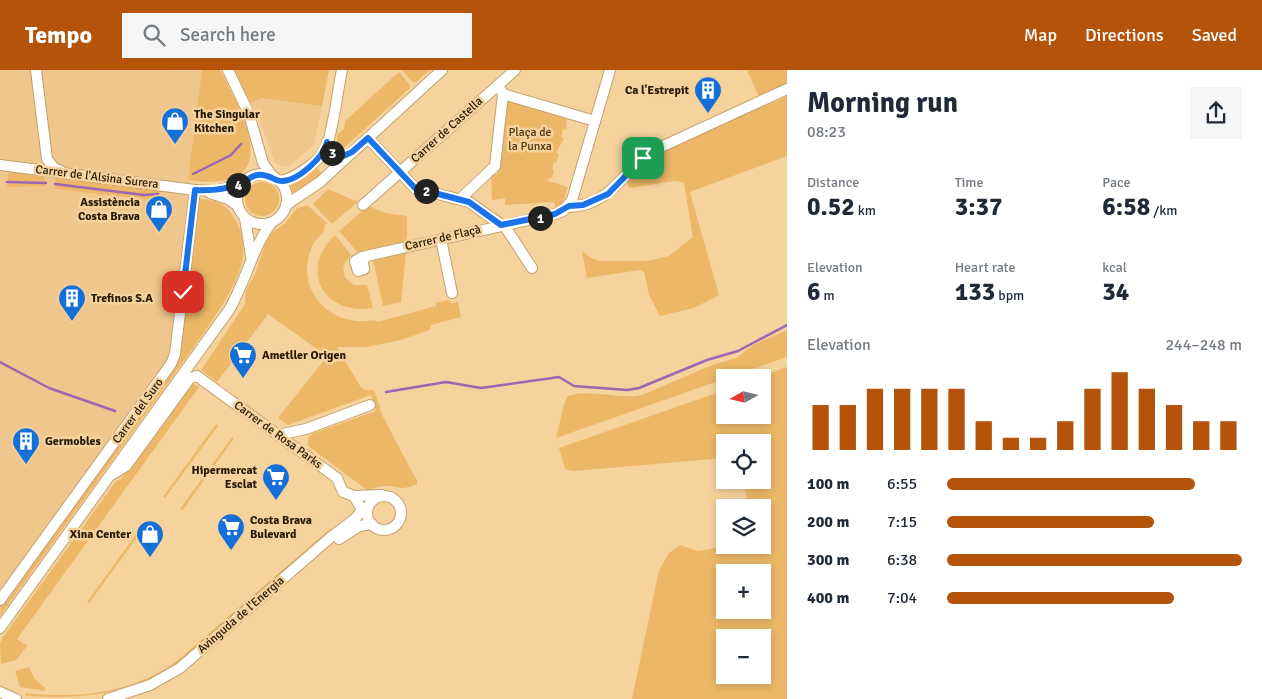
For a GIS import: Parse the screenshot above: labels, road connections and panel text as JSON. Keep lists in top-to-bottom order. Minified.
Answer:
{"streets":{"street":["Carrer de Castella","Carrer de l'Alsina Surera","Carrer de Flaçà","Carrer del Suro","Carrer de Rosa Parks","Avinguda de l'Energia"]},"crossings":[["Carrer de l'Alsina Surera","Carrer del Suro"]],"parks":["Plaça de la Punxa"],"places":{"building":["Ca l'Estrepit","Trefinos S.A","Germobles"],"shop":["The Singular Kitchen","Assistència Costa Brava","Xina Center"],"supermarket":["Ametller Origen","Hipermercat Esclat","Costa Brava Bulevard"]},"north":"left","page":{"header":"Tempo","search":"Search here","nav":["Map","Directions","Saved"],"heading":["Morning run","08:23"],"pins":["3","4","2","1"],"stats":[["Distance","0.52 km"],["Time","3:37"],["Pace","6:58 /km"],["Elevation","6 m"],["Heart rate","133 bpm"],["kcal","34"]],"chart":["Elevation","244–248 m"],"map_buttons":["+","−"],"list":[{"name":"100 m","note":"6:55"},{"name":"200 m","note":"7:15"},{"name":"300 m","note":"6:38"},{"name":"400 m","note":"7:04"}]}}
